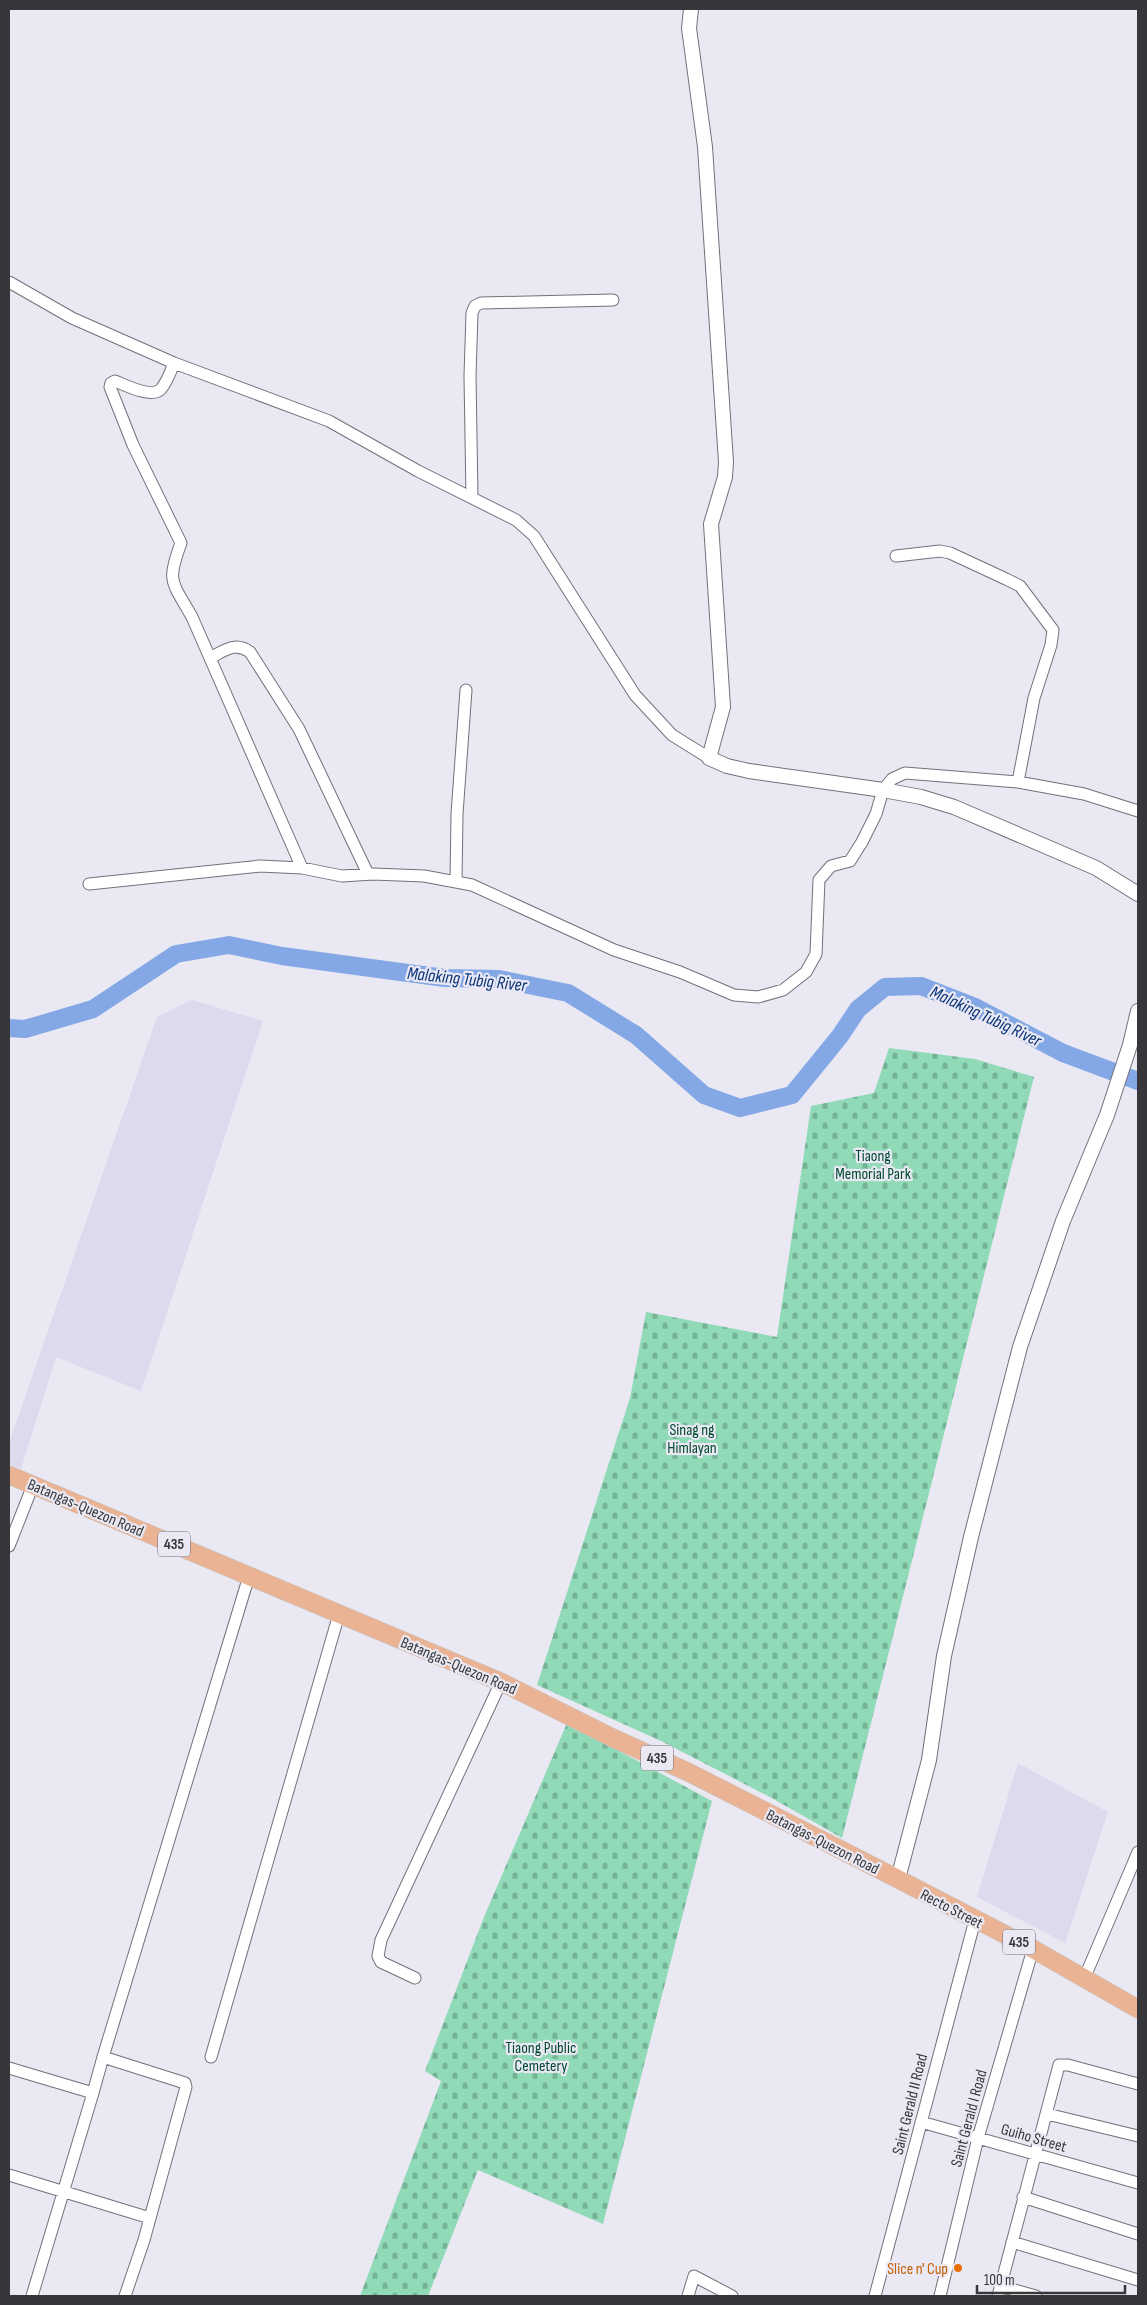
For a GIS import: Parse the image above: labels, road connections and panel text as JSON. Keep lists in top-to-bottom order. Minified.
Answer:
{"streets":{"main road":["Batangas-Quezon Road","435","Recto Street"],"street":["Saint Gerald II Road","Saint Gerald I Road","Guiho Street"]},"crossings":[["Batangas-Quezon Road","Recto Street"],["Recto Street","Saint Gerald II Road"],["Recto Street","Saint Gerald I Road"],["Saint Gerald II Road","Guiho Street"],["Saint Gerald I Road","Guiho Street"]],"water":["Malaking Tubig River"],"parks":["Tiaong Memorial Park","Sinag ng Himlayan","Tiaong Public Cemetery"],"places":["Slice n' Cup"],"scale_bar":"100 m"}
